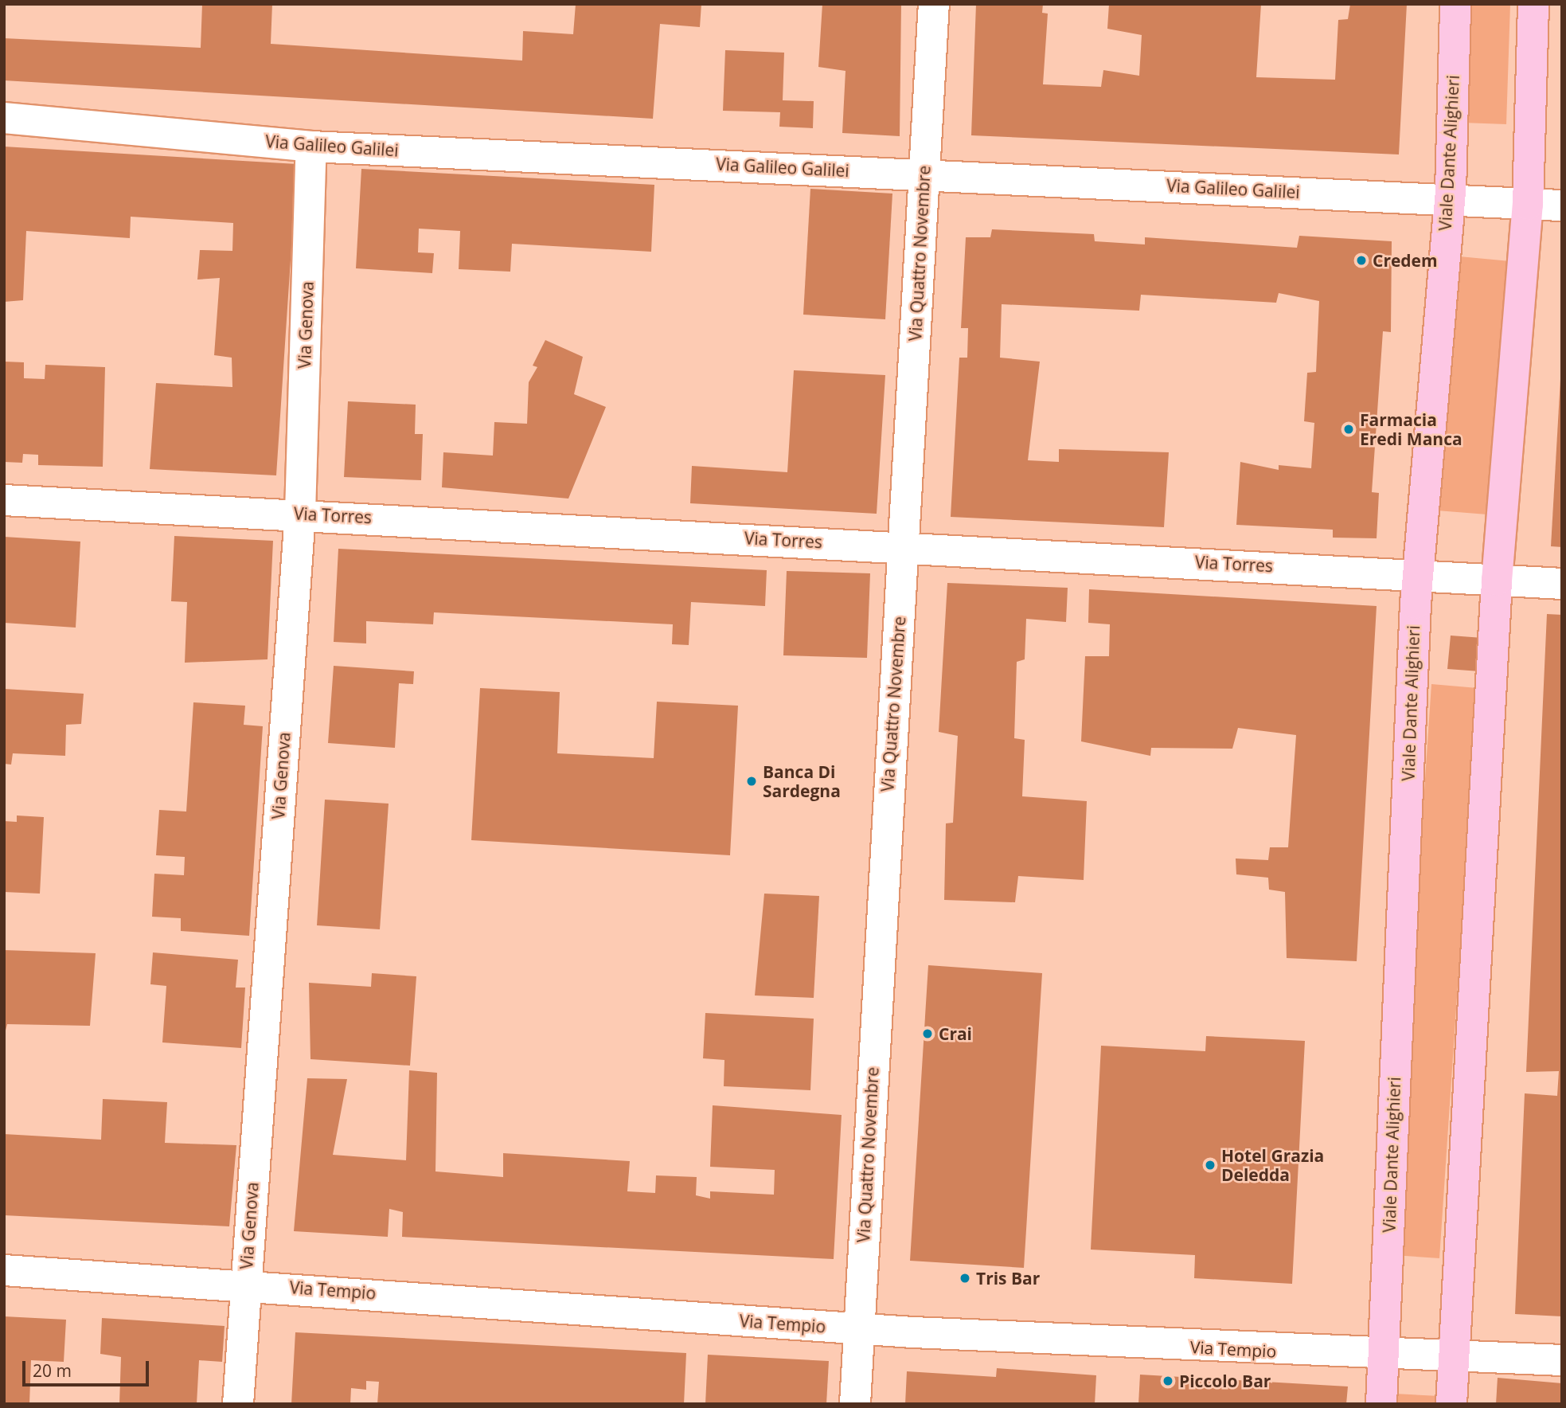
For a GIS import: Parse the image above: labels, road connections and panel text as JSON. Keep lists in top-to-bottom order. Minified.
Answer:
{"streets":{"main road":["Viale Dante Alighieri"],"street":["Via Galileo Galilei","Via Quattro Novembre","Via Genova","Via Torres","Via Tempio"]},"crossings":[["Via Galileo Galilei","Viale Dante Alighieri"],["Via Galileo Galilei","Via Quattro Novembre"],["Via Galileo Galilei","Via Genova"],["Viale Dante Alighieri","Via Torres"],["Viale Dante Alighieri","Via Tempio"],["Via Quattro Novembre","Via Torres"],["Via Quattro Novembre","Via Tempio"],["Via Genova","Via Torres"],["Via Genova","Via Tempio"]],"places":["Credem","Farmacia Eredi Manca","Banca Di Sardegna","Crai","Hotel Grazia Deledda","Tris Bar","Piccolo Bar"],"scale_bar":"20 m"}
